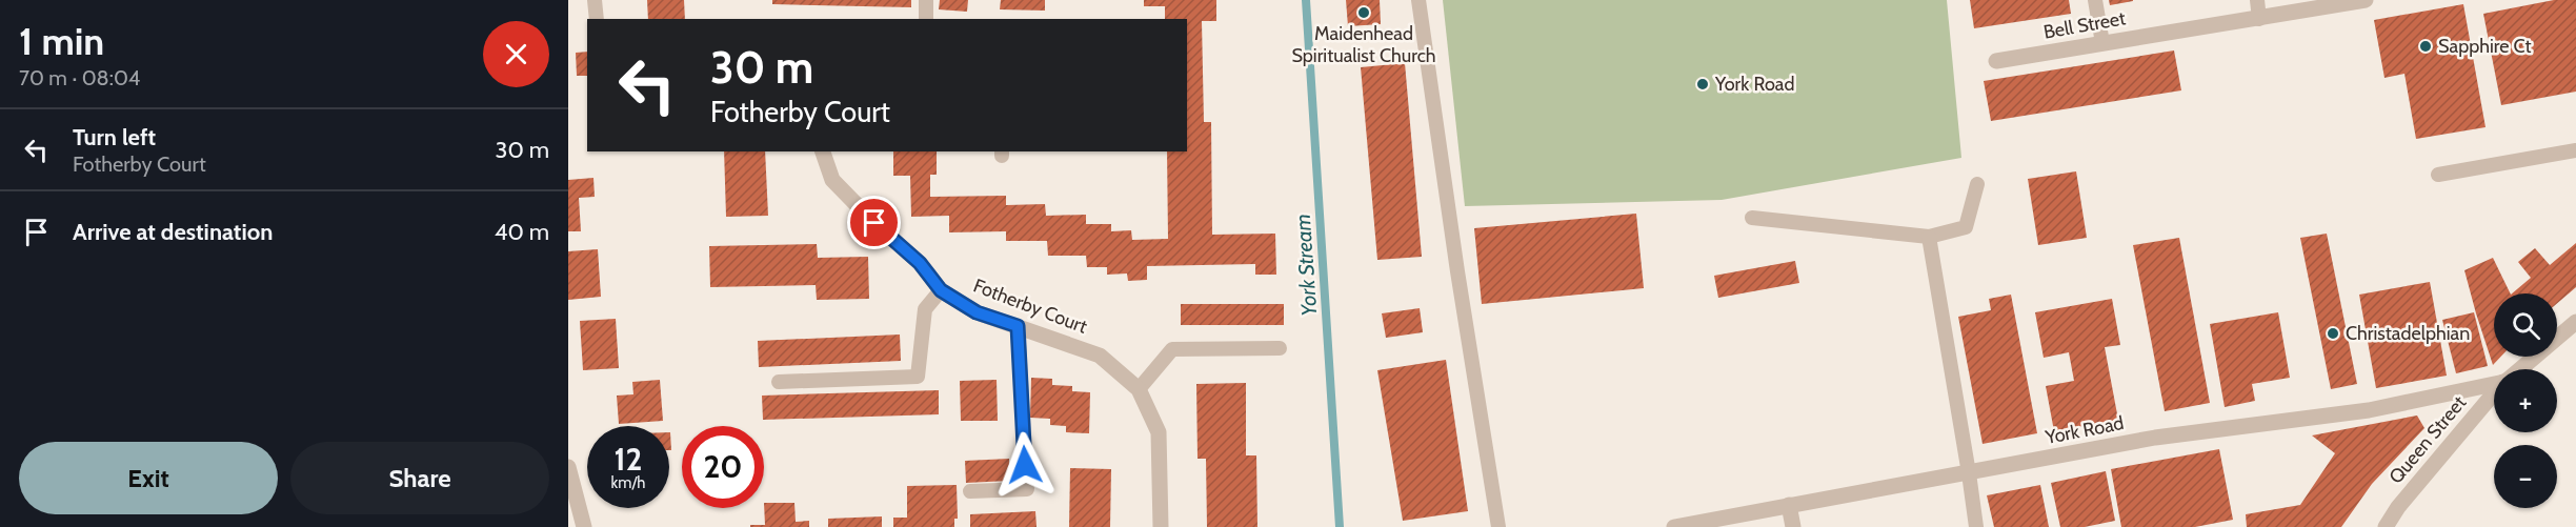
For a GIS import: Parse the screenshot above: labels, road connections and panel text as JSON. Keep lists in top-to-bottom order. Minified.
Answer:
{"streets":{"street":["Bell Street","Fotherby Court","York Road","Queen Street"]},"water":["York Stream"],"places":["Maidenhead Spiritualist Church","Sapphire Ct","York Road","Christadelphian"],"page":{"heading":["1 min","70 m · 08:04"],"turn":["30 m","Fotherby Court"],"list":[{"name":"Turn left","note":"Fotherby Court","value":"30 m"},{"name":"Arrive at destination","value":"40 m"}],"map_buttons":["+","−"],"speed":"12 km/h","limit":"20","buttons":["Exit","Share"]}}
